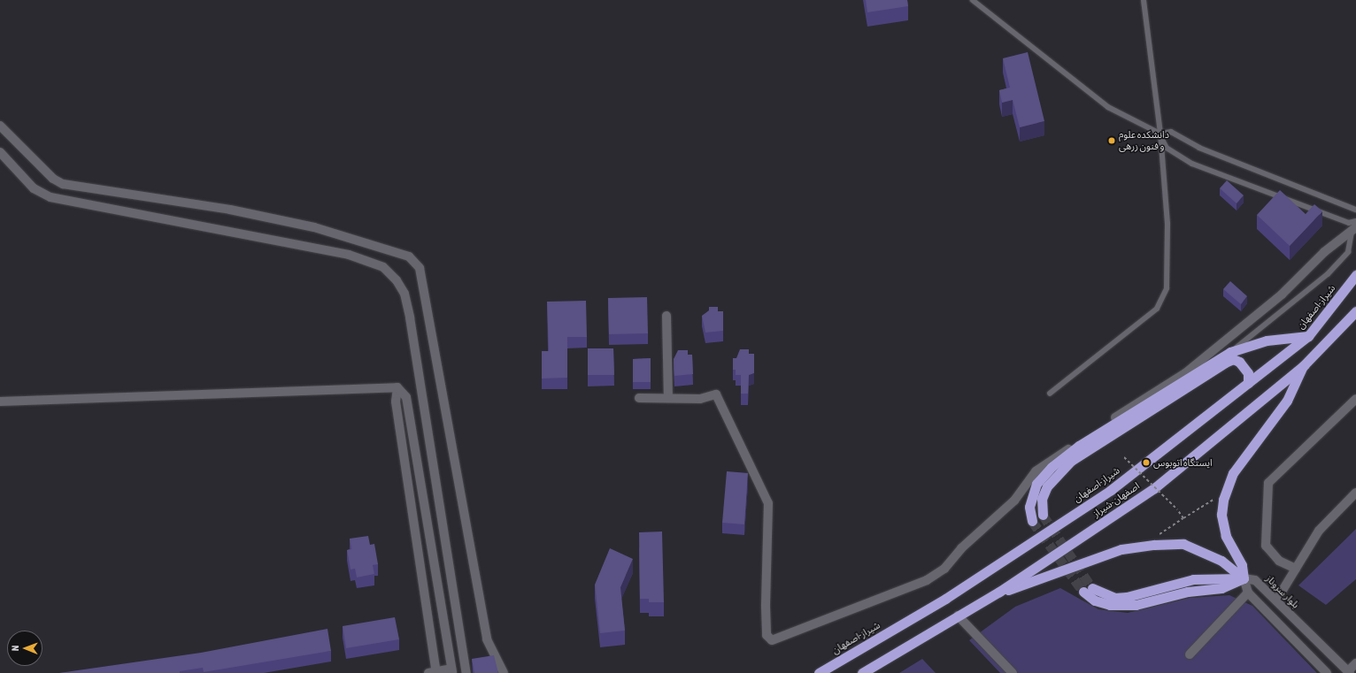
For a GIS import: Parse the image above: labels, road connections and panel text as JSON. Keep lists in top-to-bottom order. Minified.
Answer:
{"streets":{"highway":["شیراز-اصفهان","اصفهان-شیراز"],"street":["بلوار سروناز"]},"places":["دانشکده علوم و فنون زرهی","ایستگاه اتوبوس"],"north":"left"}
